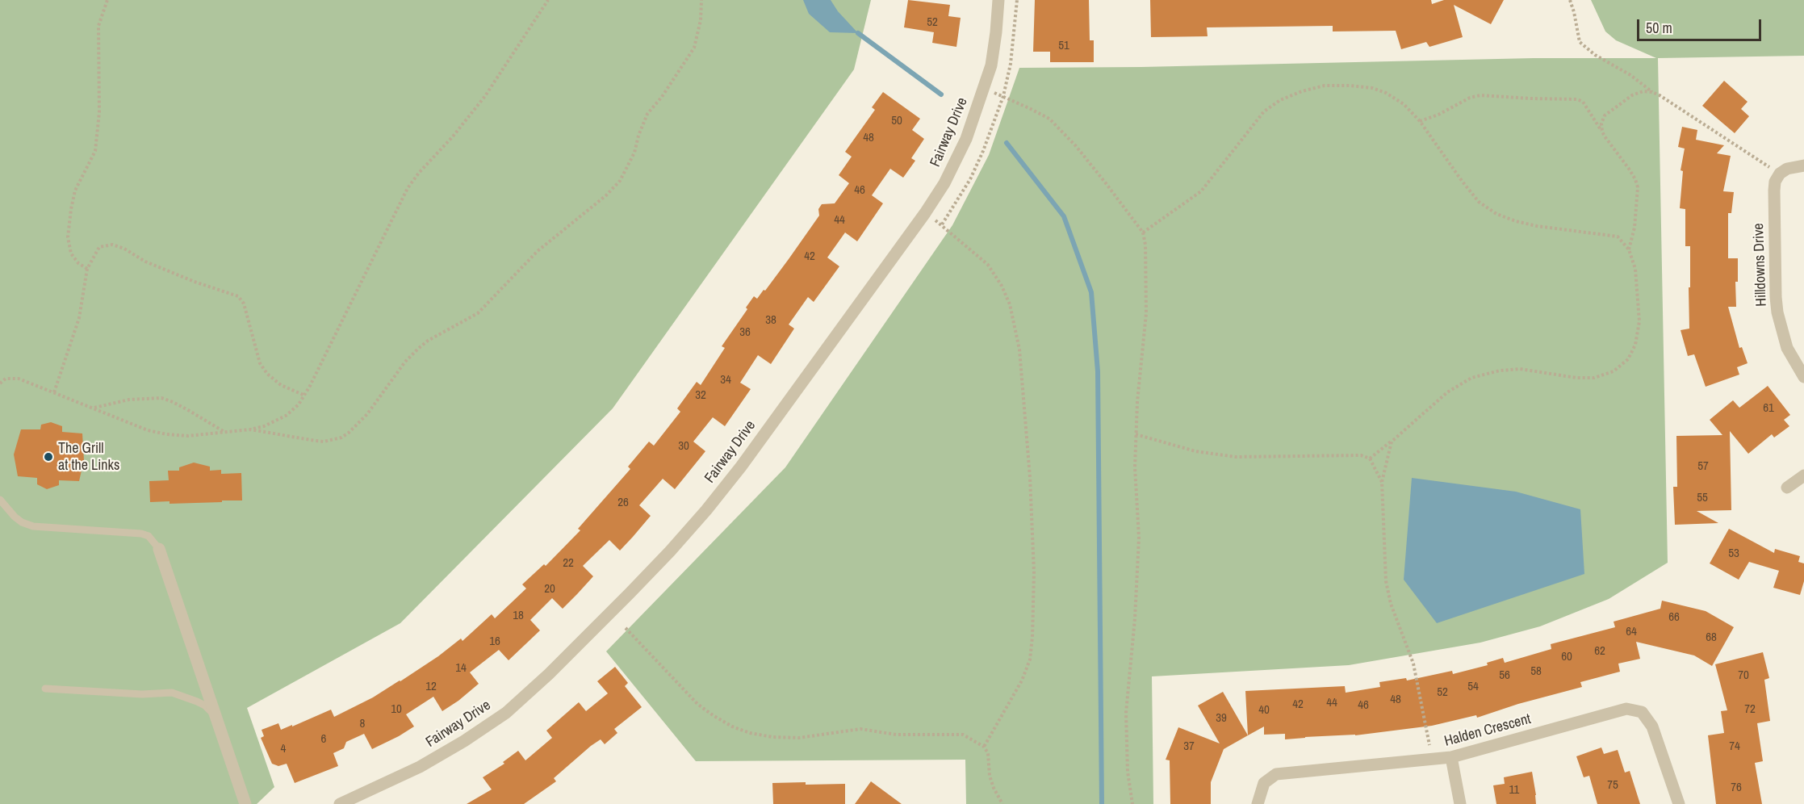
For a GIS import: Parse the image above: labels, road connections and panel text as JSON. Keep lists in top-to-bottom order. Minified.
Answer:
{"streets":{"street":["Fairway Drive","Hilldowns Drive","Halden Crescent"]},"places":["The Grill at the Links"],"house_numbers":["52","51","50","48","46","44","42","38","36","34","32","61","30","57","55","26","53","22","20","18","66","64","68","16","62","60","14","58","56","70","12","54","52","48","44","42","46","10","72","40","39","8","6","37","74","4","75","76","11"],"scale_bar":"50 m"}
